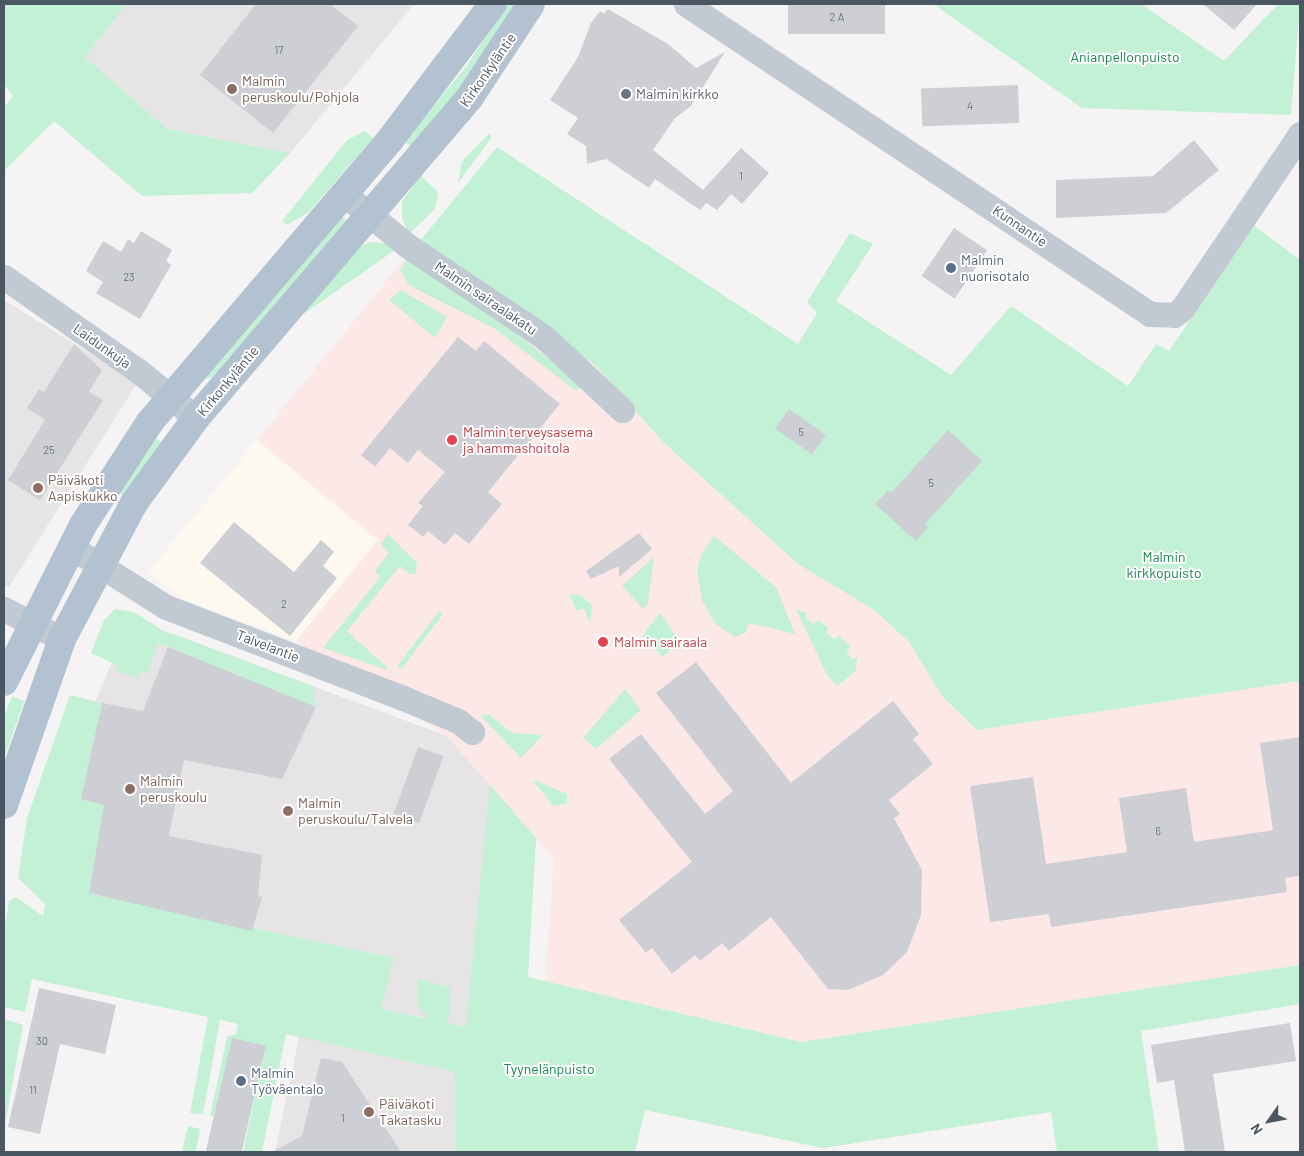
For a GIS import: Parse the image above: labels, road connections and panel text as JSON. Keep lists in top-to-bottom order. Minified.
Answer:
{"streets":{"main road":["Kirkonkyläntie"],"street":["Kunnantie","Malmin sairaalakatu","Laidunkuja","Talvelantie"]},"crossings":[["Kirkonkyläntie","Malmin sairaalakatu"],["Kirkonkyläntie","Laidunkuja"],["Kirkonkyläntie","Talvelantie"]],"parks":["Anianpellonpuisto","Malmin kirkkopuisto","Tyynelänpuisto"],"places":["Malmin peruskoulu/Pohjola","Malmin kirkko","Malmin nuorisotalo","Malmin terveysasema ja hammashoitola","Päiväkoti Aapiskukko","Malmin sairaala","Malmin peruskoulu","Malmin peruskoulu/Talvela","Malmin Työväentalo","Päiväkoti Takatasku"],"house_numbers":["2 A","17","4","1","23","5","25","5","2","6","30","11","1"],"north":"bottom left"}
